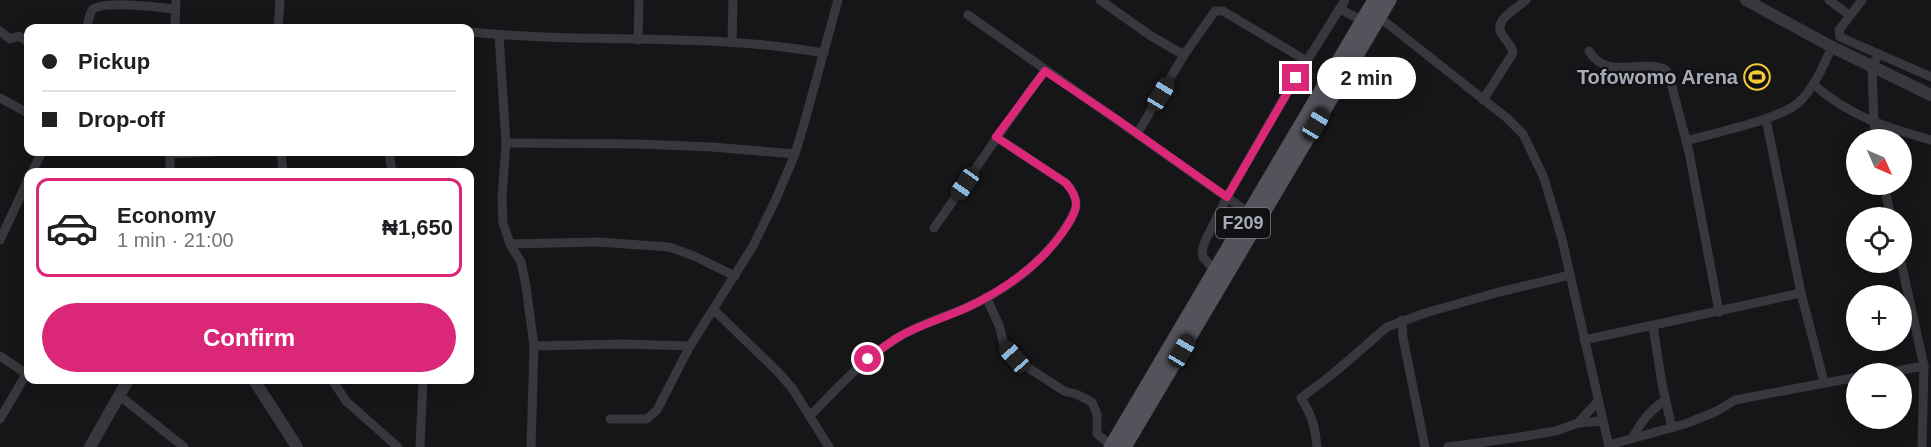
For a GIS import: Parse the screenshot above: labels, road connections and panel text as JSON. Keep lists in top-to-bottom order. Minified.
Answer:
{"streets":{"main road":["F209"]},"places":{"sports":["Tofowomo Arena"]},"north":"bottom right","page":{"banner":["Pickup","Drop-off"],"bubble":"2 min","map_buttons":["+","−"],"list":[{"name":"Economy","note":"1 min · 21:00","value":"₦1,650"}],"buttons":"Confirm"}}
